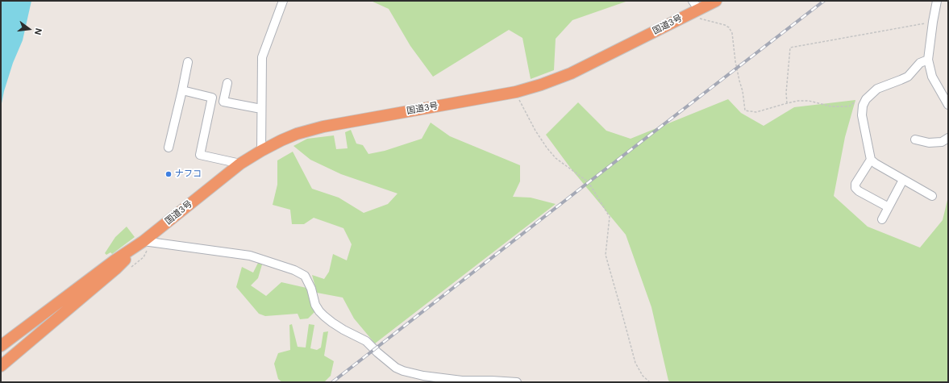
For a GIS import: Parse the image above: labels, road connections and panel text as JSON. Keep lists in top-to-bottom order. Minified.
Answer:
{"streets":{"highway":["国道3号"]},"places":["ナフコ"],"north":"right"}
